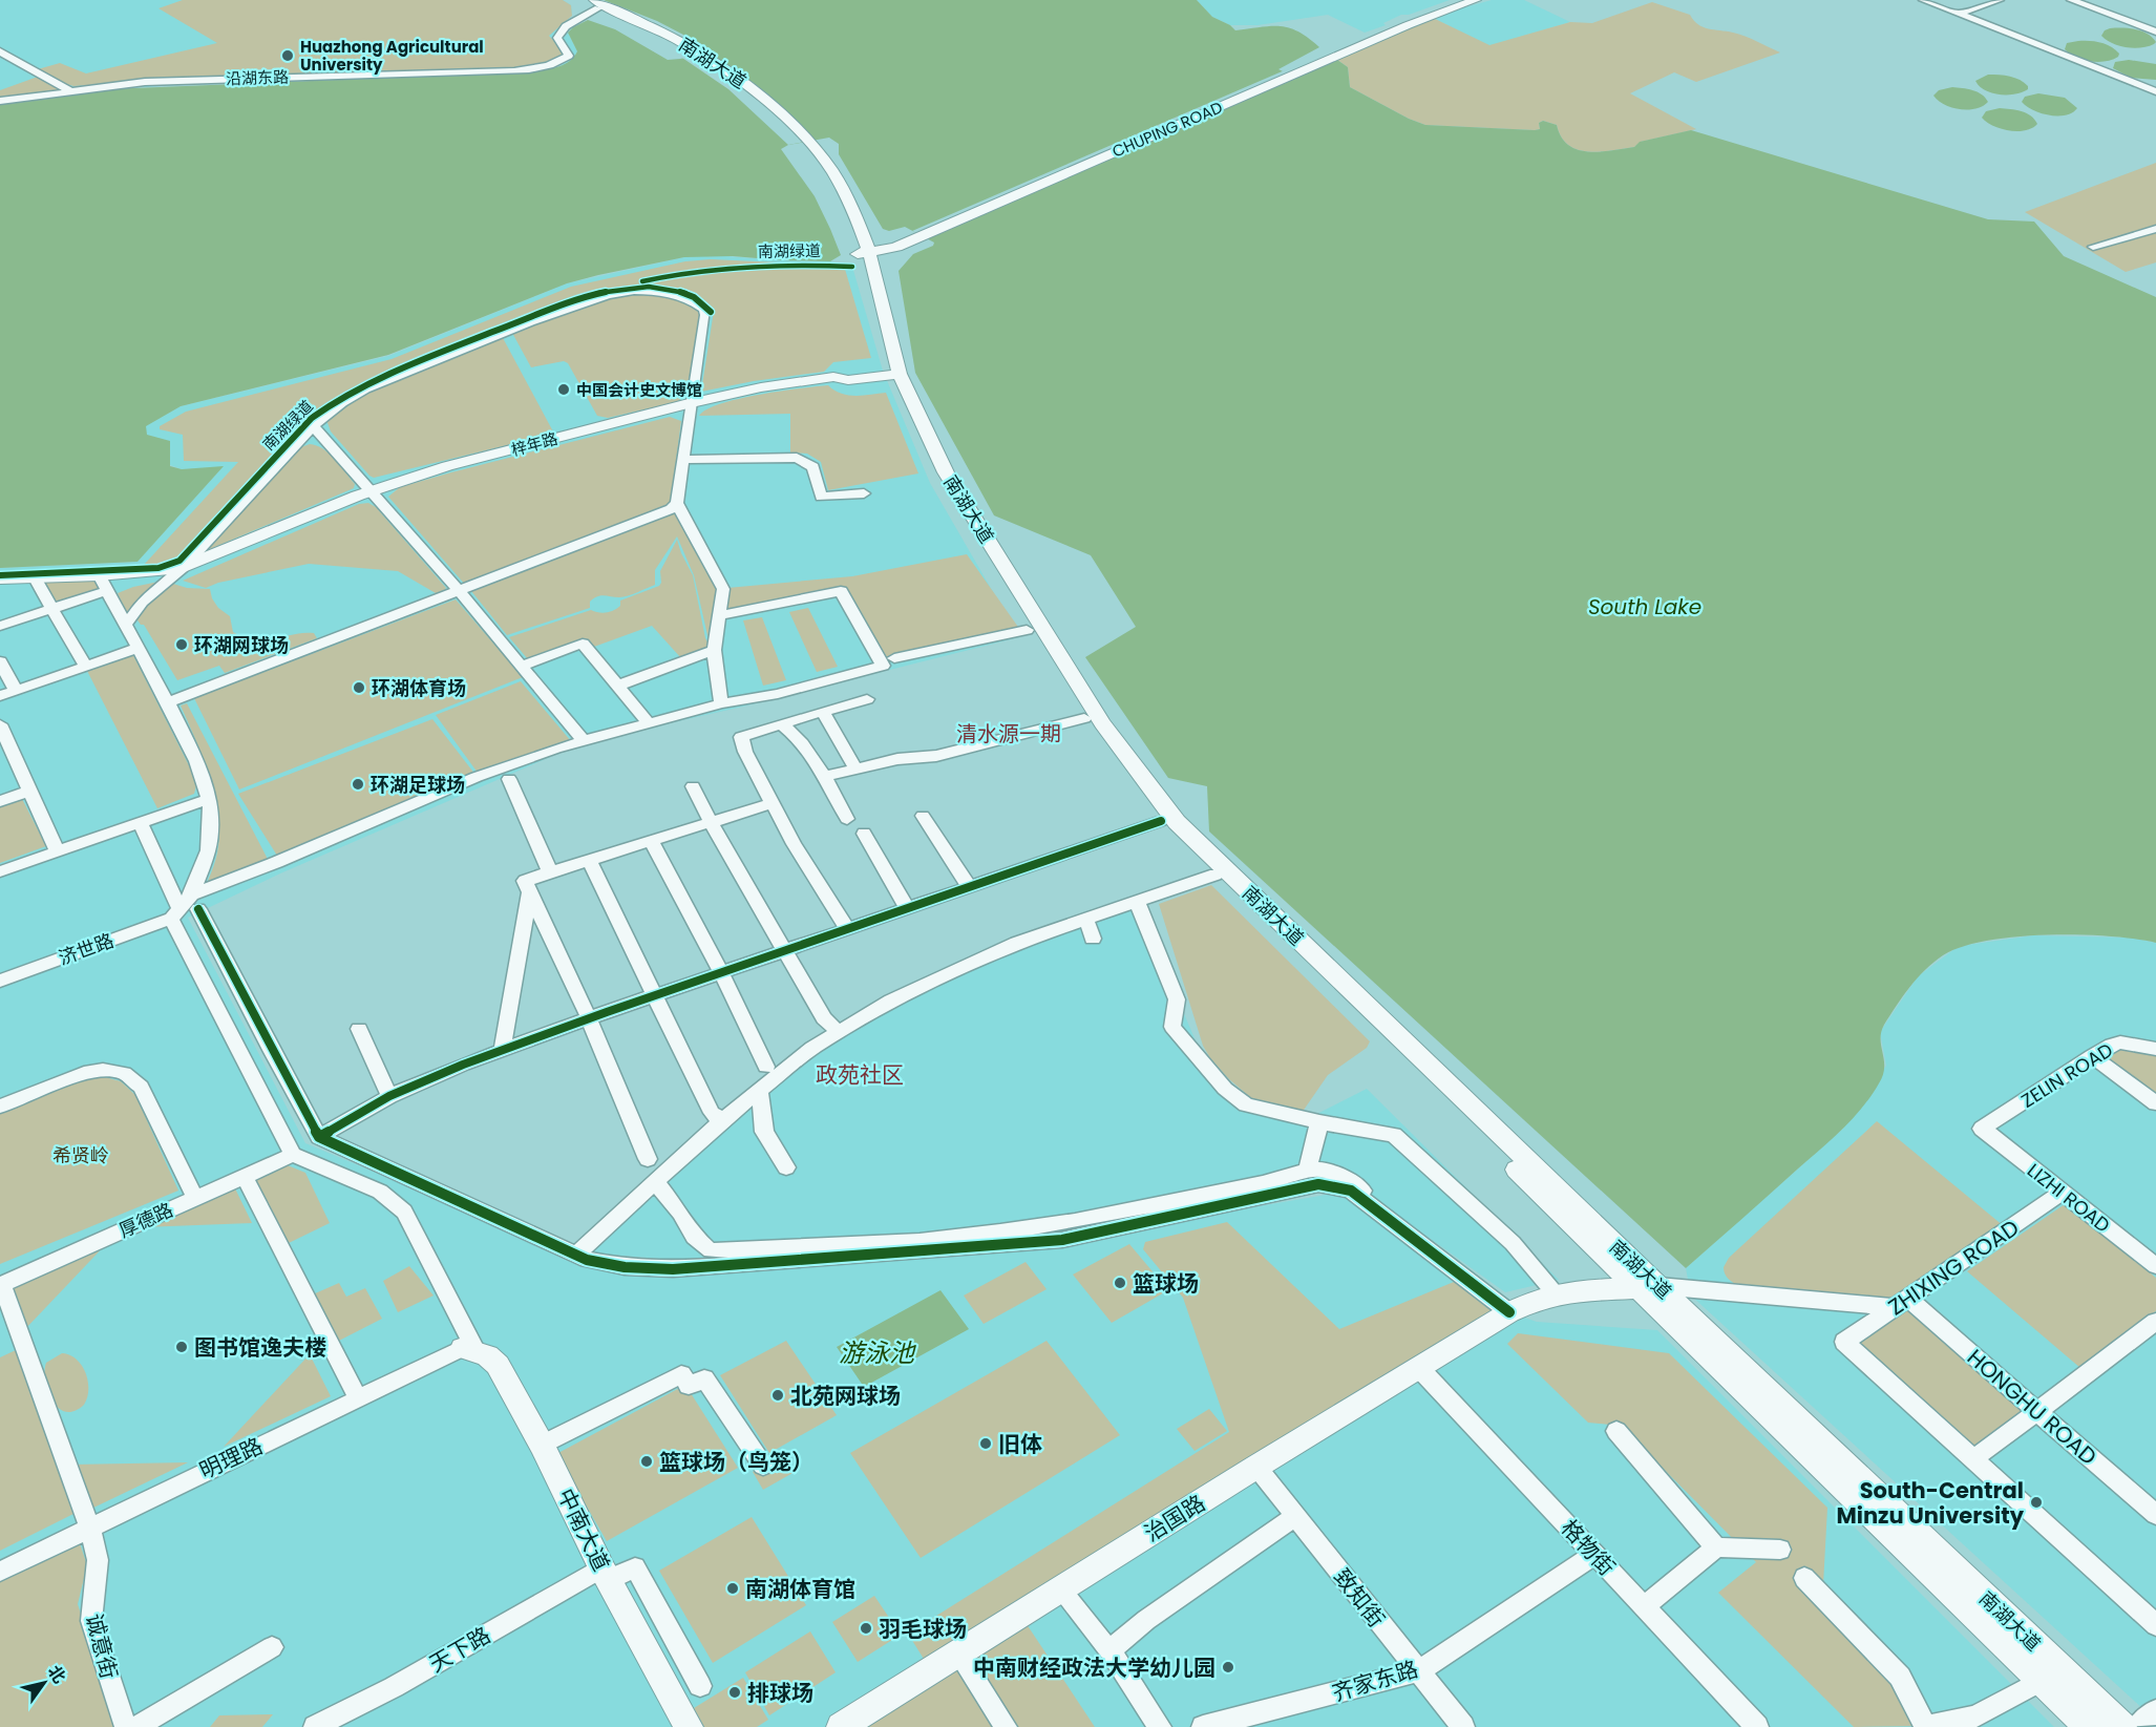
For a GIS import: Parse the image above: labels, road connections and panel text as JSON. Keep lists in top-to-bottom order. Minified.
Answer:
{"streets":{"main road":["南湖大道","CHUPING ROAD","梓年路","治国路","中南大道"],"street":["沿湖东路","济世路","ZELIN ROAD","LIZHI ROAD","厚德路","ZHIXING ROAD","HONGHU ROAD","明理路","格物街","致知街","诚意街","天下路","齐家东路"],"cycle path":["南湖绿道"]},"crossings":[["南湖大道","沿湖东路"],["南湖大道","CHUPING ROAD"],["南湖大道","梓年路"],["南湖大道","治国路"],["ZELIN ROAD","LIZHI ROAD"],["LIZHI ROAD","ZHIXING ROAD"],["厚德路","诚意街"],["ZHIXING ROAD","HONGHU ROAD"],["明理路","中南大道"],["明理路","诚意街"],["治国路","格物街"],["治国路","致知街"],["中南大道","天下路"],["格物街","齐家东路"],["致知街","齐家东路"]],"districts":["清水源一期","政苑社区"],"water":["South Lake","游泳池"],"parks":["希贤岭"],"places":["Huazhong Agricultural University","中国会计史文博馆","环湖网球场","环湖体育场","环湖足球场","篮球场","图书馆逸夫楼","北苑网球场","旧体","篮球场（鸟笼）","South-Central Minzu University","南湖体育馆","羽毛球场","中南财经政法大学幼儿园","排球场"],"north":"top right"}
